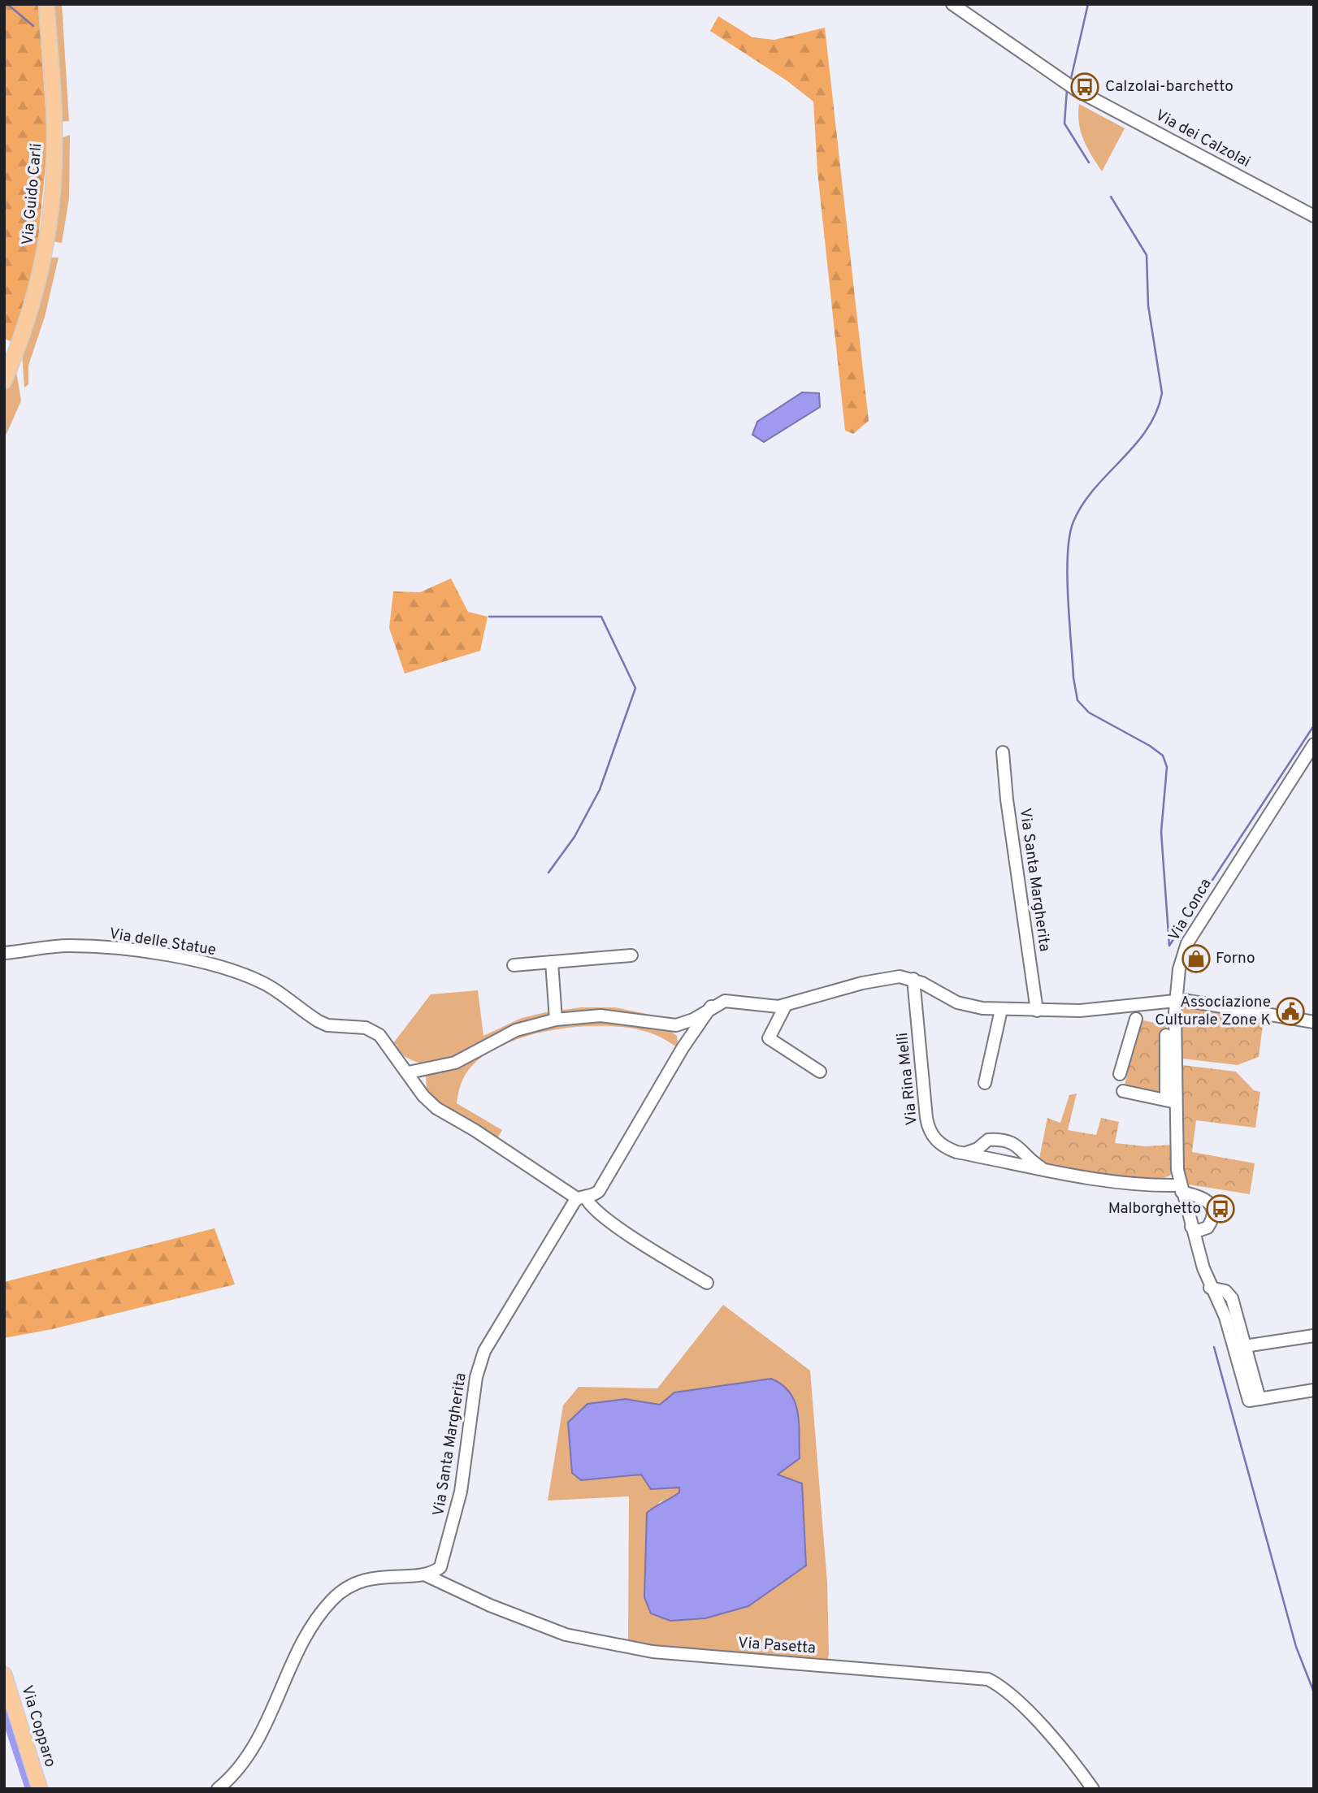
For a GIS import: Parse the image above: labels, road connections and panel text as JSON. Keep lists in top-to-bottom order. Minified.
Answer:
{"streets":{"main road":["Via Guido Carli","Via Copparo"],"street":["Via dei Calzolai","Via Santa Margherita","Via Conca","Via delle Statue","Via Rina Melli","Via Pasetta"]},"crossings":[["Via Santa Margherita","Via delle Statue"],["Via Santa Margherita","Via Pasetta"],["Via Conca","Via Rina Melli"]],"places":{"bus stop":["Calzolai-barchetto","Malborghetto"],"shop":["Forno"],"public building":["Associazione Culturale Zone K"]}}
